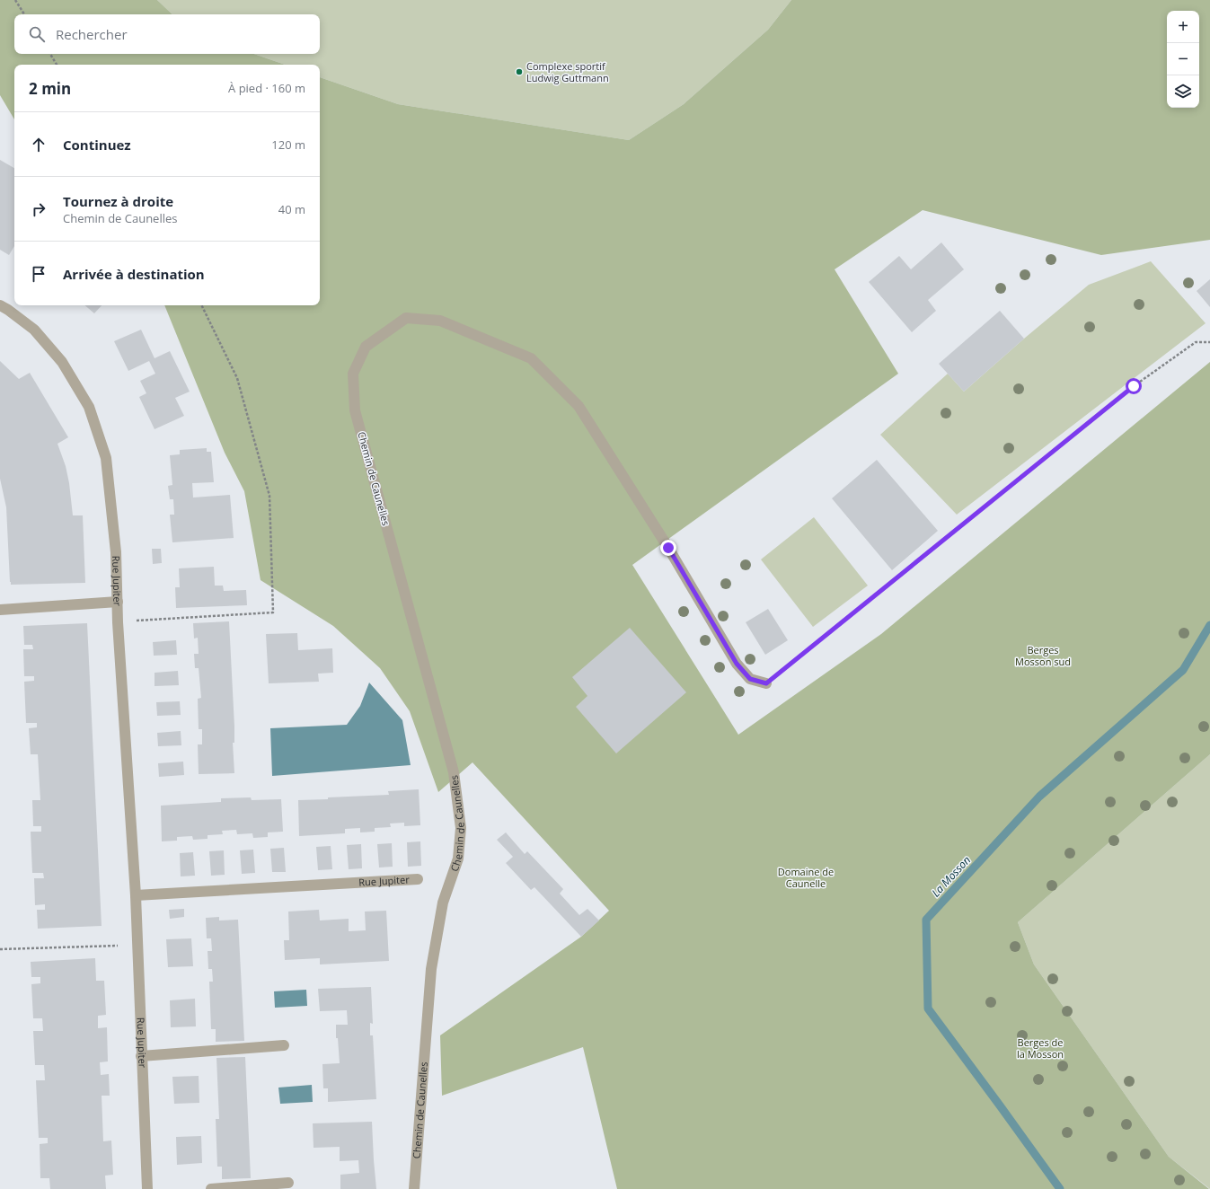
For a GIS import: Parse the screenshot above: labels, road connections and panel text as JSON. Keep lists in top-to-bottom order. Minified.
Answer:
{"streets":{"street":["Chemin de Caunelles","Rue Jupiter"]},"water":["La Mosson"],"parks":["Berges Mosson sud","Domaine de Caunelle","Berges de la Mosson"],"places":["Complexe sportif Ludwig Guttmann"],"page":{"map_buttons":["+","−"],"search":"Rechercher","heading":["2 min","À pied · 160 m"],"list":[["Continuez","120 m"],["Tournez à droite","Chemin de Caunelles","40 m"],"Arrivée à destination"]}}
